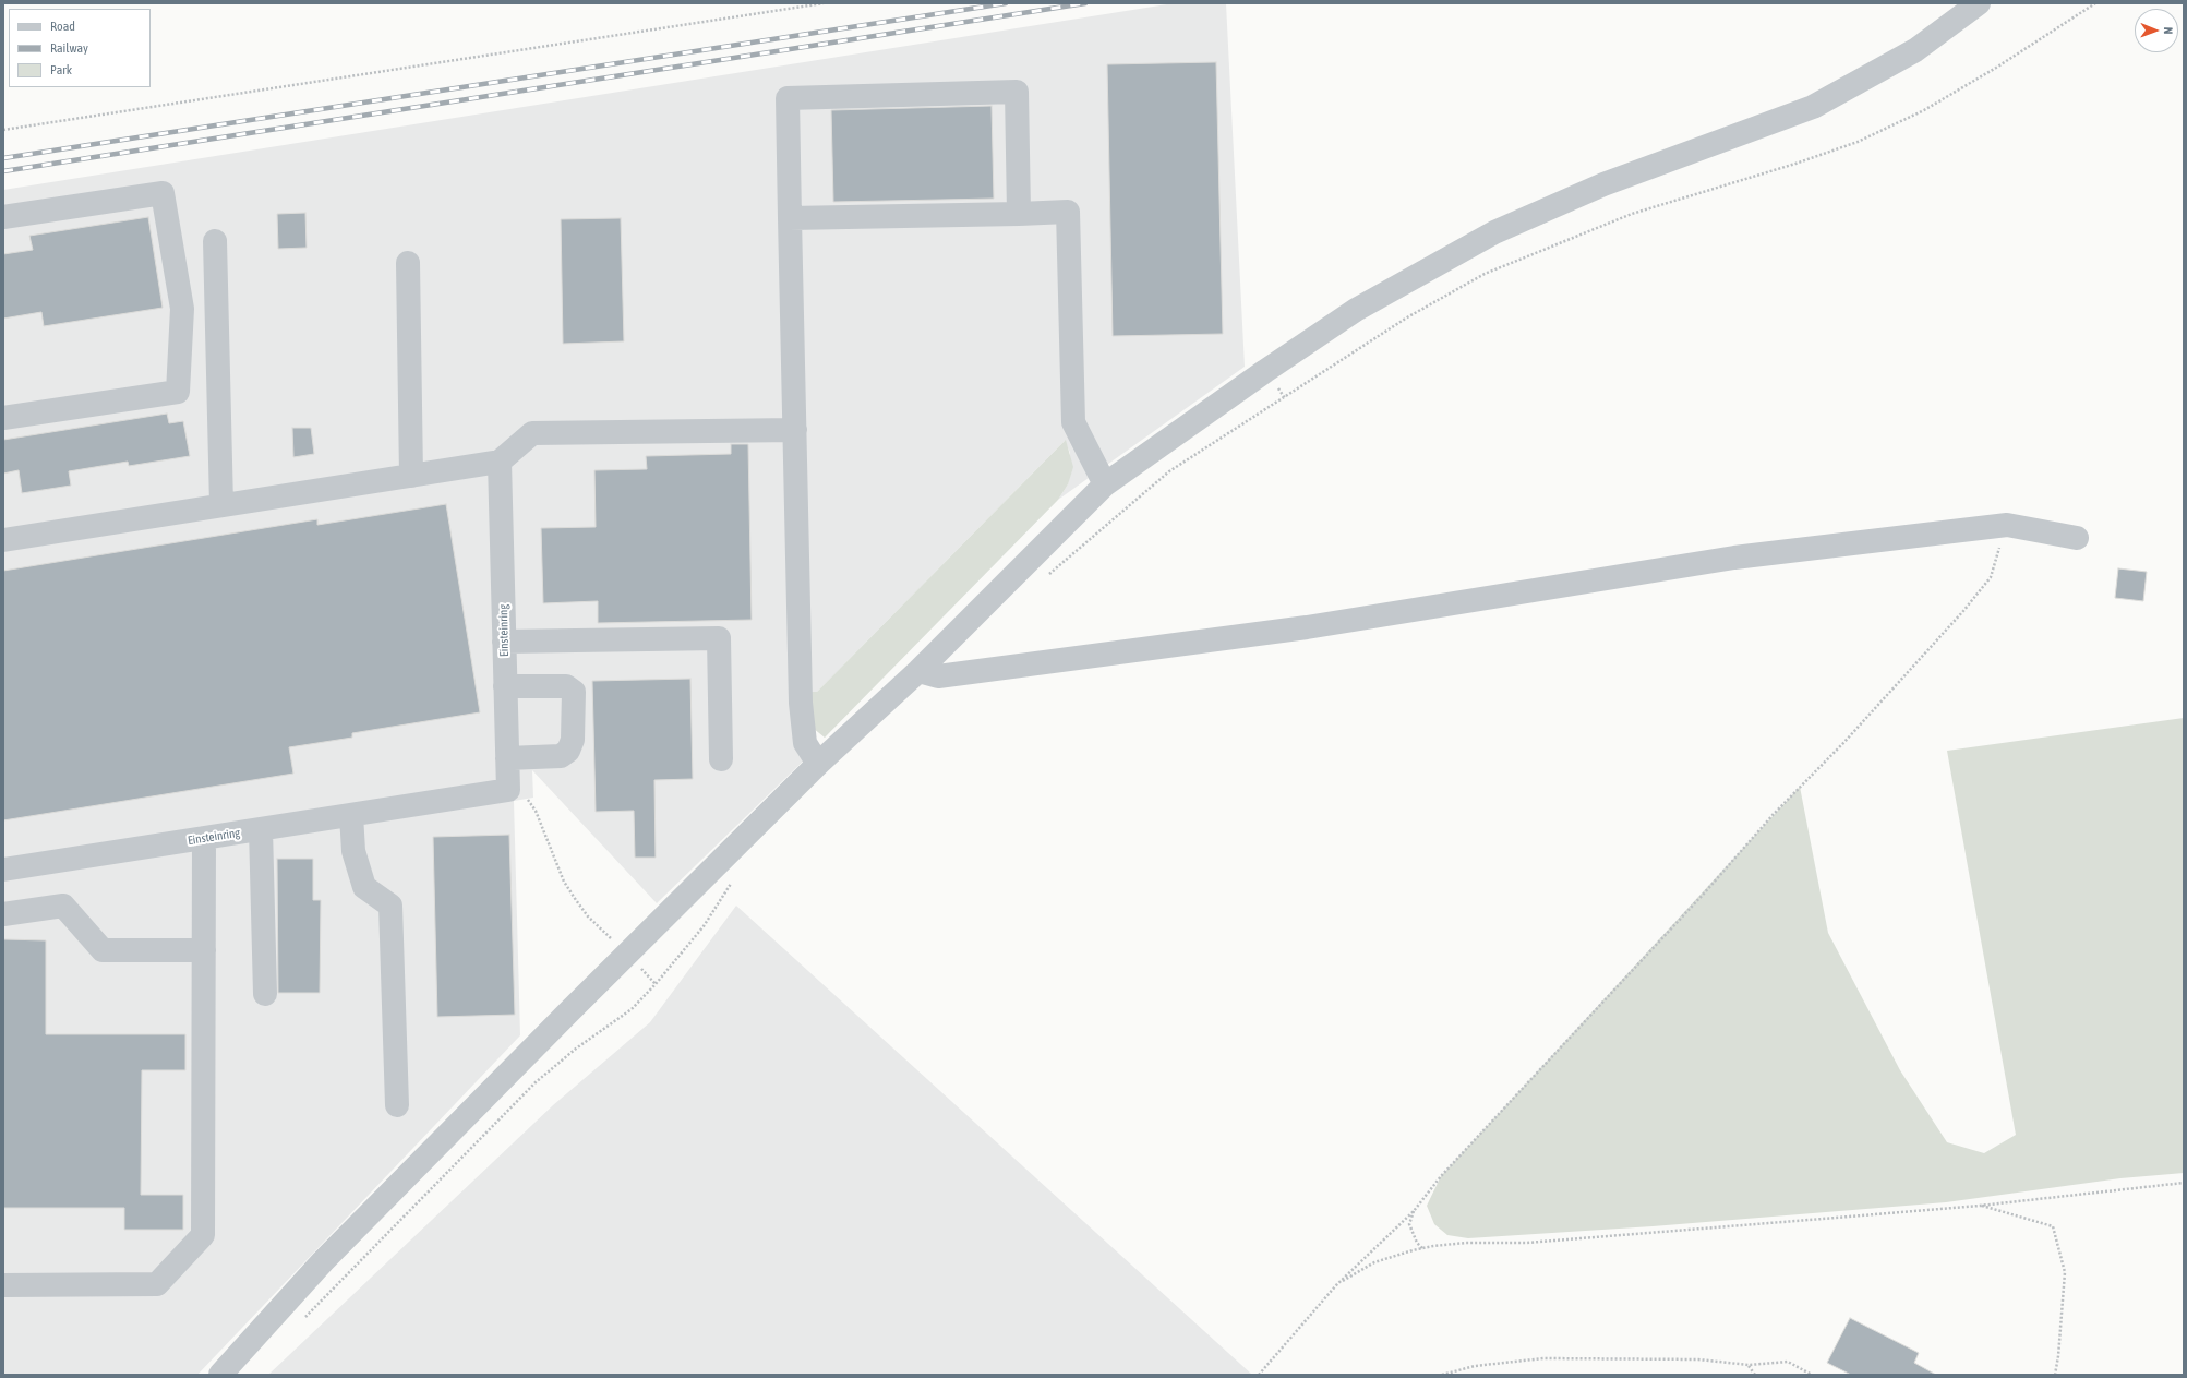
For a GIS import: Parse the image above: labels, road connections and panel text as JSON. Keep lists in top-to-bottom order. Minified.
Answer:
{"streets":{"street":["Einsteinring"]},"legend":["Road","Railway","Park"],"north":"right"}
